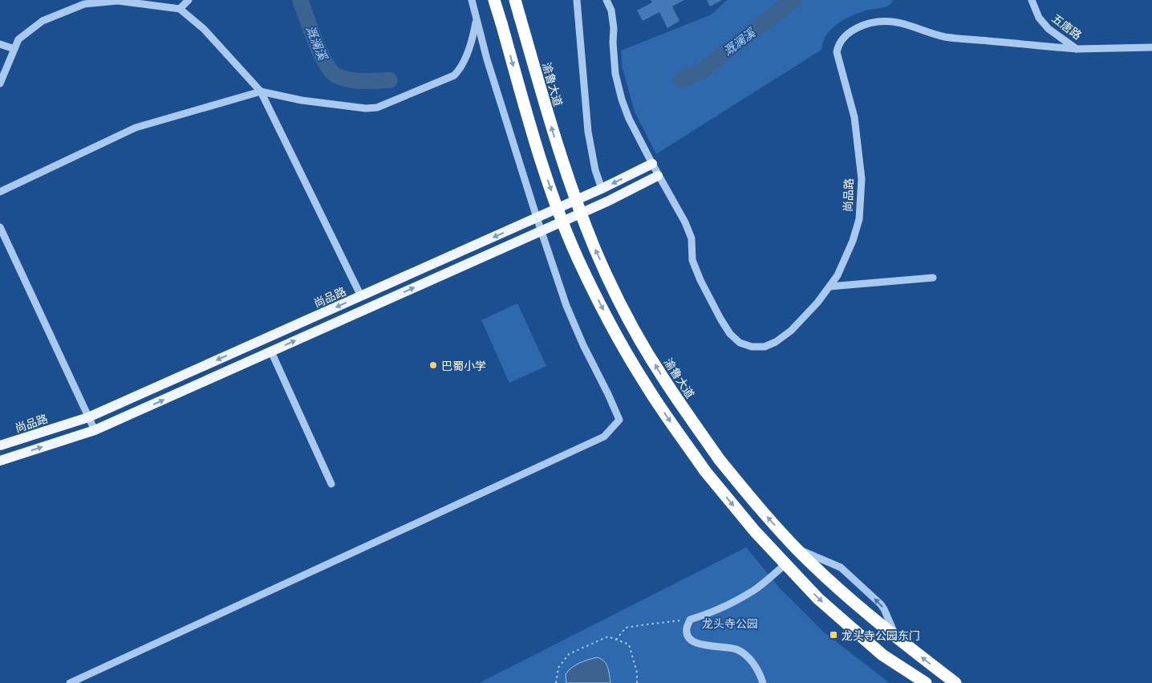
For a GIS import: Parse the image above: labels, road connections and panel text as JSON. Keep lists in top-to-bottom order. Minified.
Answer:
{"streets":{"highway":["渝鲁大道"],"main road":["尚品路"],"street":["五唐路"]},"crossings":[["五唐路","尚品路"]],"water":["溉澜溪"],"parks":["龙头寺公园"],"places":{"other":["巴蜀小学"],"transit":["龙头寺公园东门"]}}
